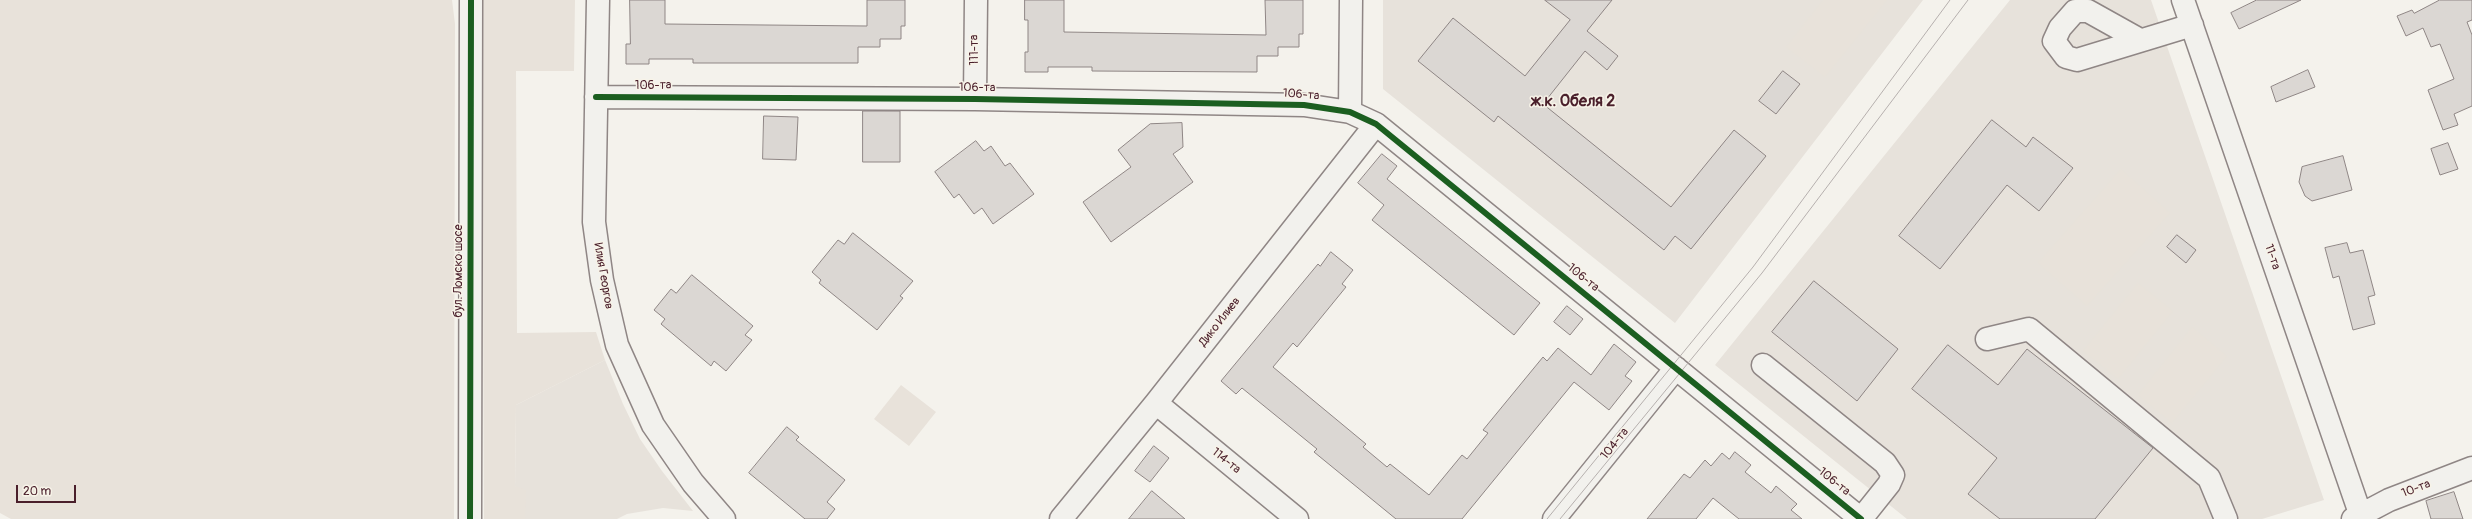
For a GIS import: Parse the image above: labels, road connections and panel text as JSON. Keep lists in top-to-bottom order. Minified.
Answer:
{"streets":{"street":["111-та","106-та","11-та","бул. Ломско шосе","Илия Георгов","Дико Илиев","104-та","114-та","10-та"]},"crossings":[["111-та","106-та"],["106-та","Илия Георгов"],["106-та","Дико Илиев"],["106-та","104-та"],["11-та","10-та"],["Дико Илиев","114-та"]],"districts":["ж.к. Обеля 2"],"scale_bar":"20 m"}
